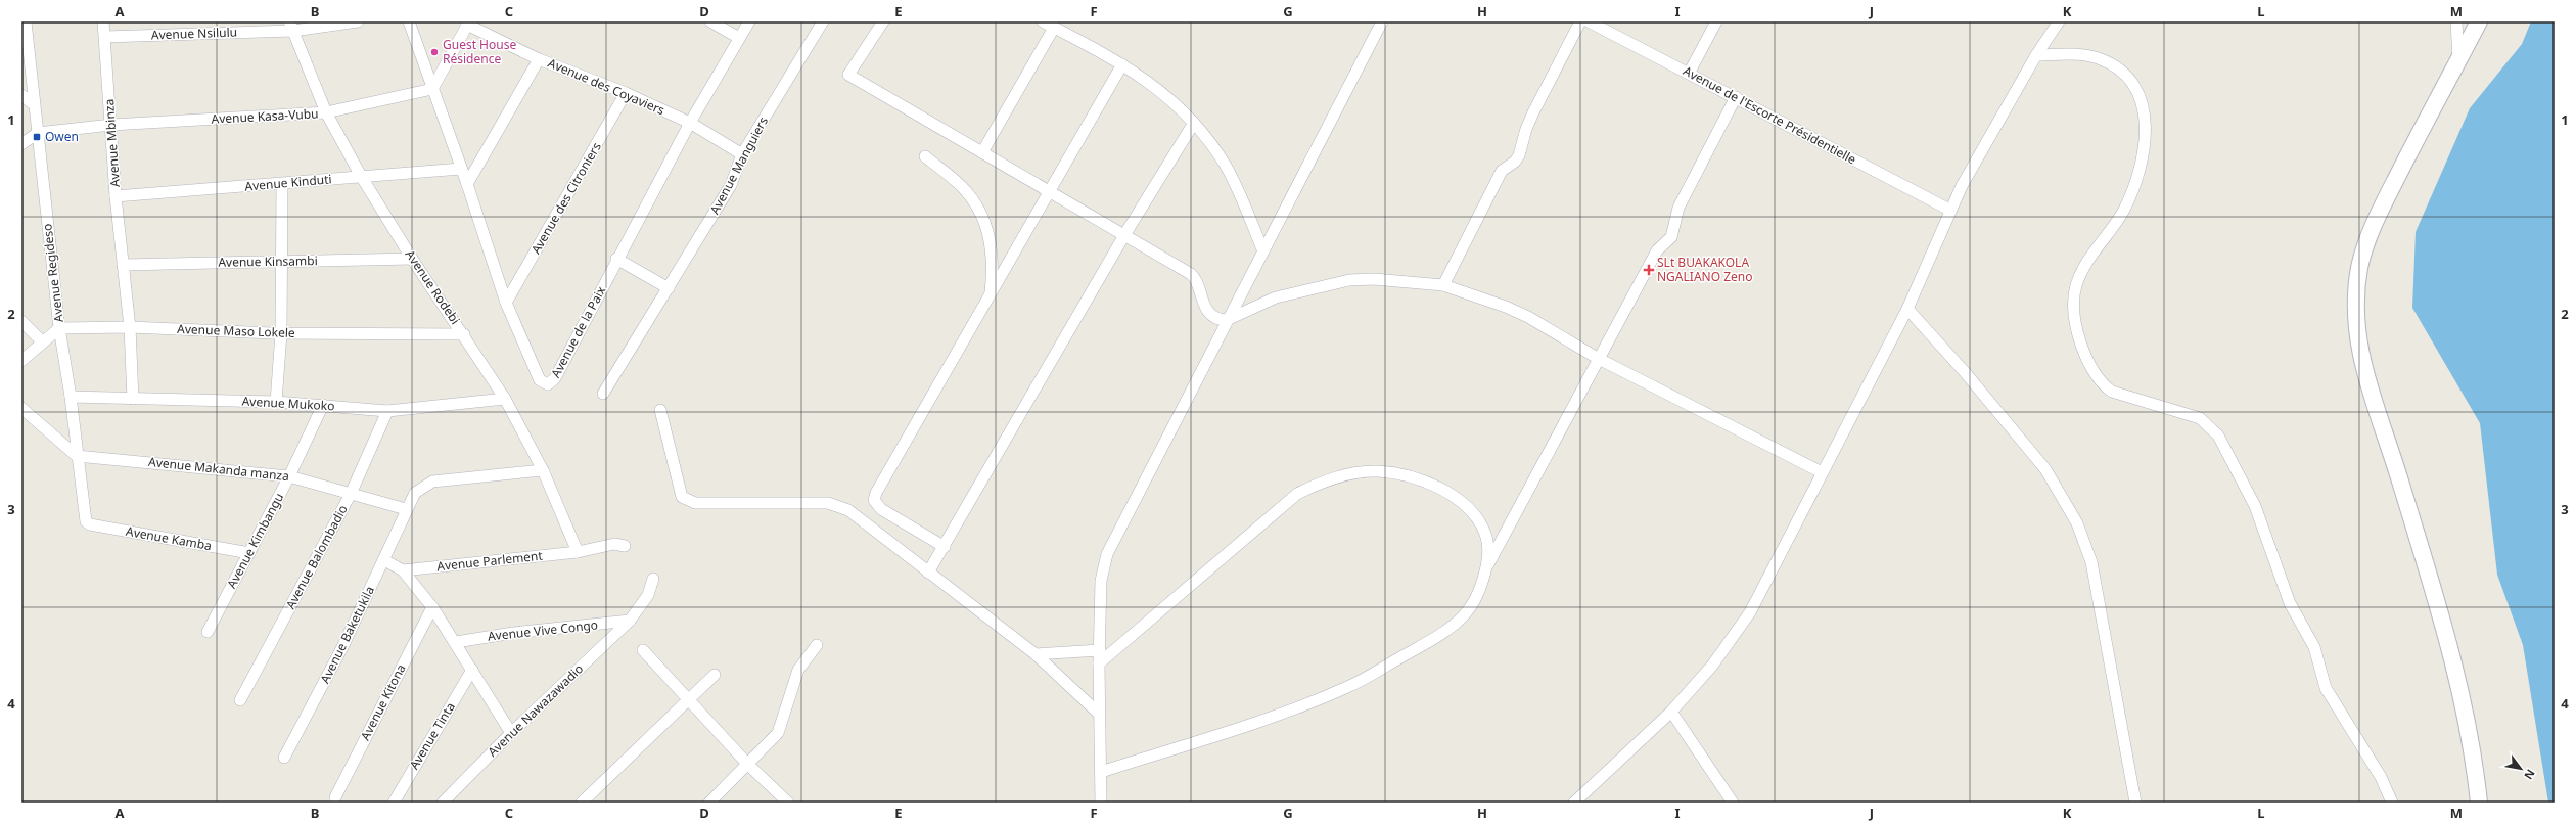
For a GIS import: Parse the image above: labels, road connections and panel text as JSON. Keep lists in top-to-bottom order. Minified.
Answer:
{"streets":{"street":["Avenue Nsilulu","Avenue des Coyaviers","Avenue de l'Escorte Présidentielle","Avenue Kasa-Vubu","Avenue Mbinza","Avenue Manguiers","Avenue Kinduti","Avenue des Citroniers","Avenue Kinsambi","Avenue Regideso","Avenue Rodebi","Avenue Maso Lokele","Avenue de la Paix","Avenue Mukoko","Avenue Makanda manza","Avenue Kamba","Avenue Kimbangu","Avenue Balombadio","Avenue Parlement","Avenue Vive Congo","Avenue Baketukila","Avenue Kitona","Avenue Nawazawadio","Avenue Tinta"]},"crossings":[["Avenue Nsilulu","Avenue Mbinza"],["Avenue Nsilulu","Avenue Rodebi"],["Avenue des Coyaviers","Avenue Manguiers"],["Avenue des Coyaviers","Avenue des Citroniers"],["Avenue des Coyaviers","Avenue de la Paix"],["Avenue Kasa-Vubu","Avenue Mbinza"],["Avenue Kasa-Vubu","Avenue Regideso"],["Avenue Kasa-Vubu","Avenue Rodebi"],["Avenue Kasa-Vubu","Avenue de la Paix"],["Avenue Mbinza","Avenue Kinduti"],["Avenue Mbinza","Avenue Kinsambi"],["Avenue Mbinza","Avenue Maso Lokele"],["Avenue Mbinza","Avenue Mukoko"],["Avenue Kinduti","Avenue Rodebi"],["Avenue Kinduti","Avenue de la Paix"],["Avenue des Citroniers","Avenue de la Paix"],["Avenue Kinsambi","Avenue Rodebi"],["Avenue Regideso","Avenue Maso Lokele"],["Avenue Regideso","Avenue Mukoko"],["Avenue Regideso","Avenue Makanda manza"],["Avenue Regideso","Avenue Kamba"],["Avenue Rodebi","Avenue Maso Lokele"],["Avenue Rodebi","Avenue Mukoko"],["Avenue Rodebi","Avenue Parlement"],["Avenue Rodebi","Avenue Baketukila"],["Avenue Mukoko","Avenue Kimbangu"],["Avenue Mukoko","Avenue Balombadio"],["Avenue Makanda manza","Avenue Kimbangu"],["Avenue Makanda manza","Avenue Balombadio"],["Avenue Makanda manza","Avenue Baketukila"],["Avenue Kamba","Avenue Kimbangu"],["Avenue Vive Congo","Avenue Nawazawadio"]],"places":{"other":["Guest House Résidence"],"transit":["Owen"],"health":["SLt BUAKAKOLA NGALIANO Zeno"]},"north":"bottom right","grid":{"columns":["A","B","C","D","E","F","G","H","I","J","K","L","M"],"rows":["1","2","3","4"]}}
